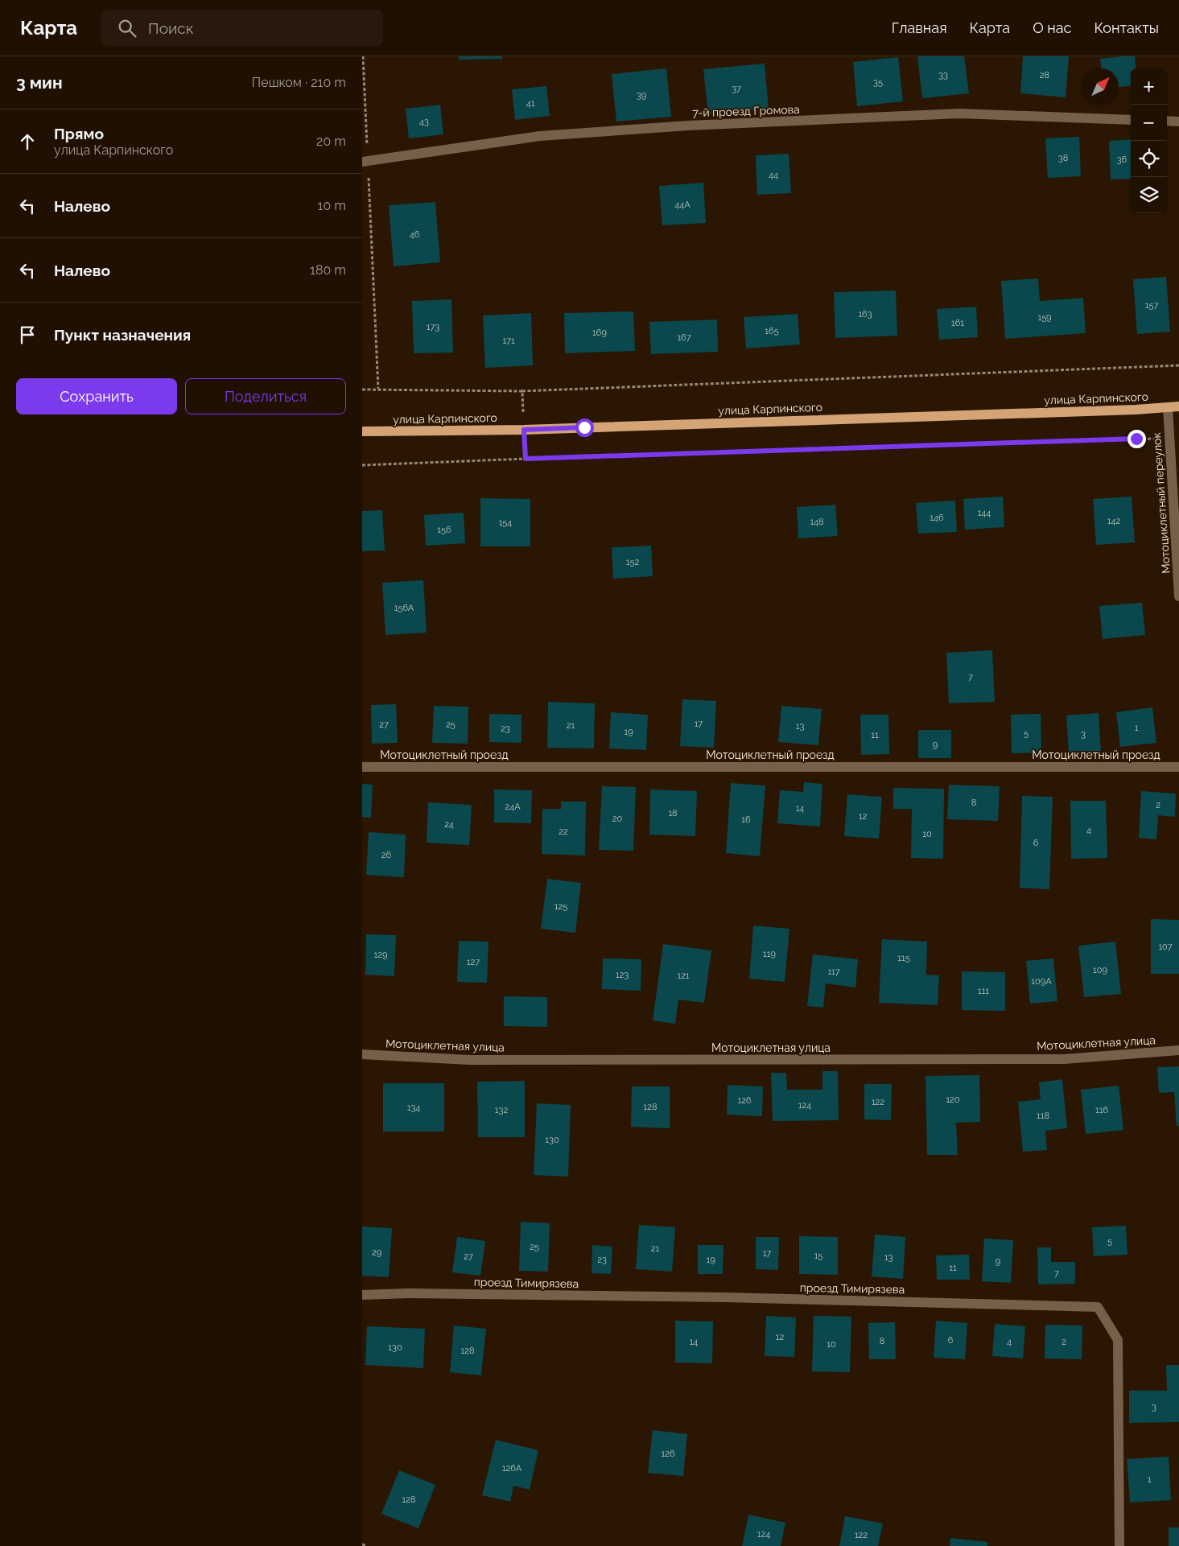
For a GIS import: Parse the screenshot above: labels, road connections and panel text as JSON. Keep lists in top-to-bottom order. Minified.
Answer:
{"streets":{"main road":["улица Карпинского"],"street":["7-й проезд Громова","Мотоциклетный переулок","Мотоциклетный проезд","Мотоциклетная улица","проезд Тимирязева"]},"crossings":[["улица Карпинского","Мотоциклетный переулок"]],"house_numbers":["33","28","35","37","39","41","43","38","36","44","44А","46","157","163","159","161","173","165","169","167","171","144","146","142","148","154","156","152","156А","7","17","27","25","21","13","1","23","19","5","3","11","9","8","2","24А","14","18","12","20","16","24","4","22","10","6","26","125","107","119","129","115","127","109","117","123","121","109А","111","120","126","122","124","128","134","132","116","118","130","5","25","21","29","17","15","27","13","23","19","9","11","7","12","6","8","14","4","2","10","130","128","3","126","126А","1","128","124","122"],"north":"top right","page":{"header":"Карта","search":"Поиск","nav":["Главная","Карта","О нас","Контакты"],"heading":["3 мин","Пешком · 210 m"],"map_buttons":["+","−"],"list":[["Прямо","улица Карпинского","20 m"],["Налево","10 m"],["Налево","180 m"],"Пункт назначения"],"buttons":["Сохранить","Поделиться"]}}
